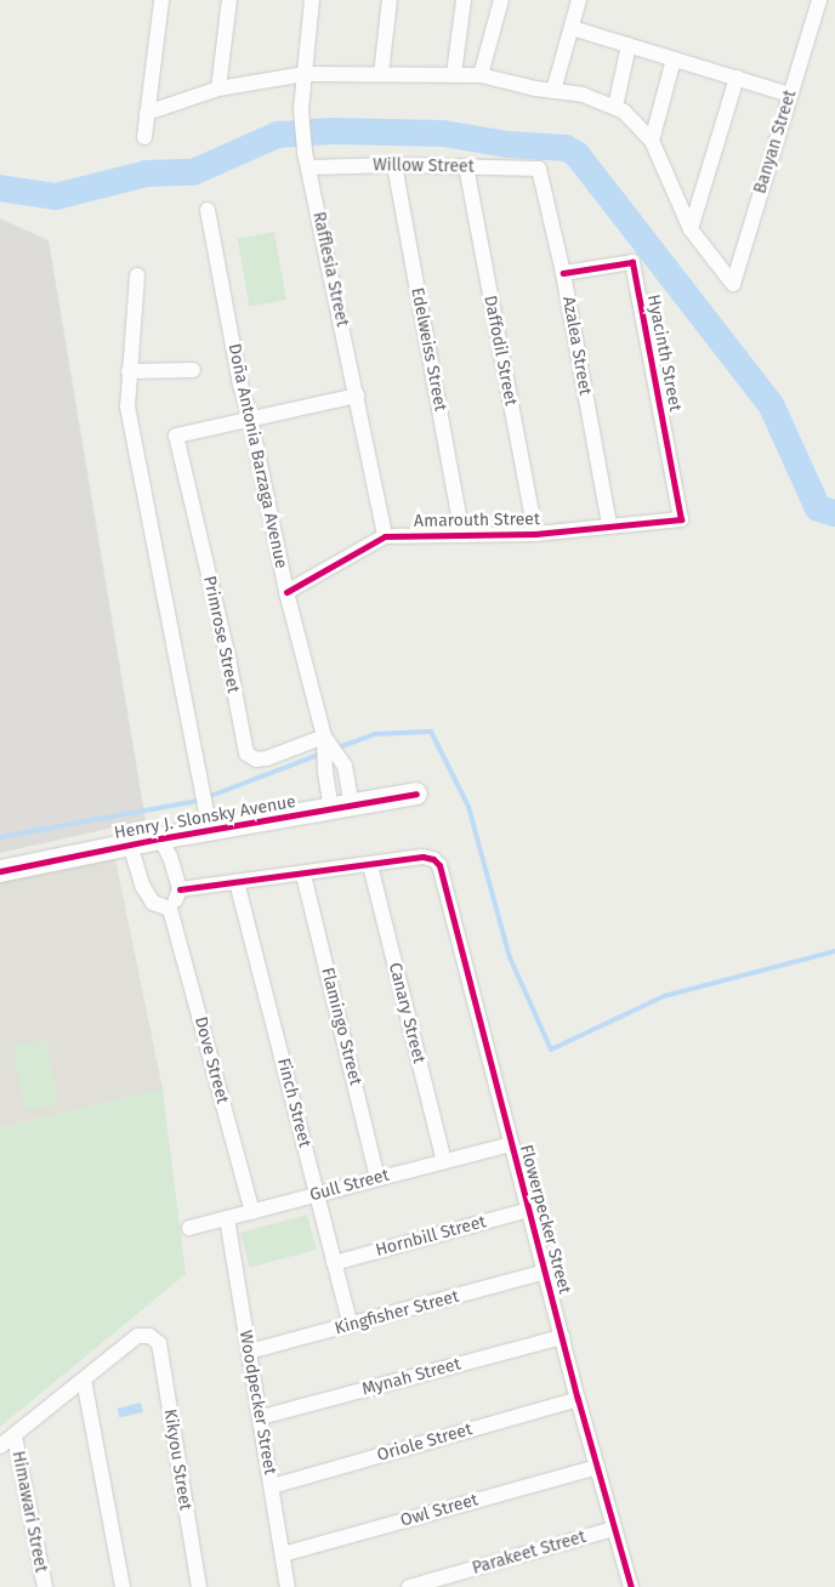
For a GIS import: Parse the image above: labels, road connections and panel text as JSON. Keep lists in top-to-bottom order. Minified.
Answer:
{"streets":{"street":["Banyan Street","Willow Street","Rafflesia Street","Azalea Street","Edelweiss Street","Daffodil Street","Hyacinth Street","Doña Antonia Barzaga Avenue","Amarouth Street","Primrose Street","Henry J. Slonsky Avenue","Canary Street","Flamingo Street","Dove Street","Finch Street","Gull Street","Flowerpecker Street","Hornbill Street","Kingfisher Street","Mynah Street","Woodpecker Street","Oriole Street","Kikyou Street","Owl Street","Himawari Street","Parakeet Street"]},"crossings":[["Willow Street","Rafflesia Street"],["Willow Street","Azalea Street"],["Willow Street","Edelweiss Street"],["Willow Street","Daffodil Street"],["Rafflesia Street","Amarouth Street"],["Azalea Street","Hyacinth Street"],["Azalea Street","Amarouth Street"],["Edelweiss Street","Amarouth Street"],["Daffodil Street","Amarouth Street"],["Hyacinth Street","Amarouth Street"],["Doña Antonia Barzaga Avenue","Amarouth Street"],["Doña Antonia Barzaga Avenue","Primrose Street"],["Doña Antonia Barzaga Avenue","Henry J. Slonsky Avenue"],["Canary Street","Gull Street"],["Canary Street","Flowerpecker Street"],["Flamingo Street","Gull Street"],["Dove Street","Gull Street"],["Finch Street","Gull Street"],["Finch Street","Hornbill Street"],["Finch Street","Kingfisher Street"],["Gull Street","Flowerpecker Street"],["Gull Street","Woodpecker Street"],["Flowerpecker Street","Hornbill Street"],["Flowerpecker Street","Kingfisher Street"],["Flowerpecker Street","Mynah Street"],["Flowerpecker Street","Oriole Street"],["Flowerpecker Street","Owl Street"],["Flowerpecker Street","Parakeet Street"],["Kingfisher Street","Woodpecker Street"],["Mynah Street","Woodpecker Street"],["Woodpecker Street","Oriole Street"],["Woodpecker Street","Owl Street"]]}
